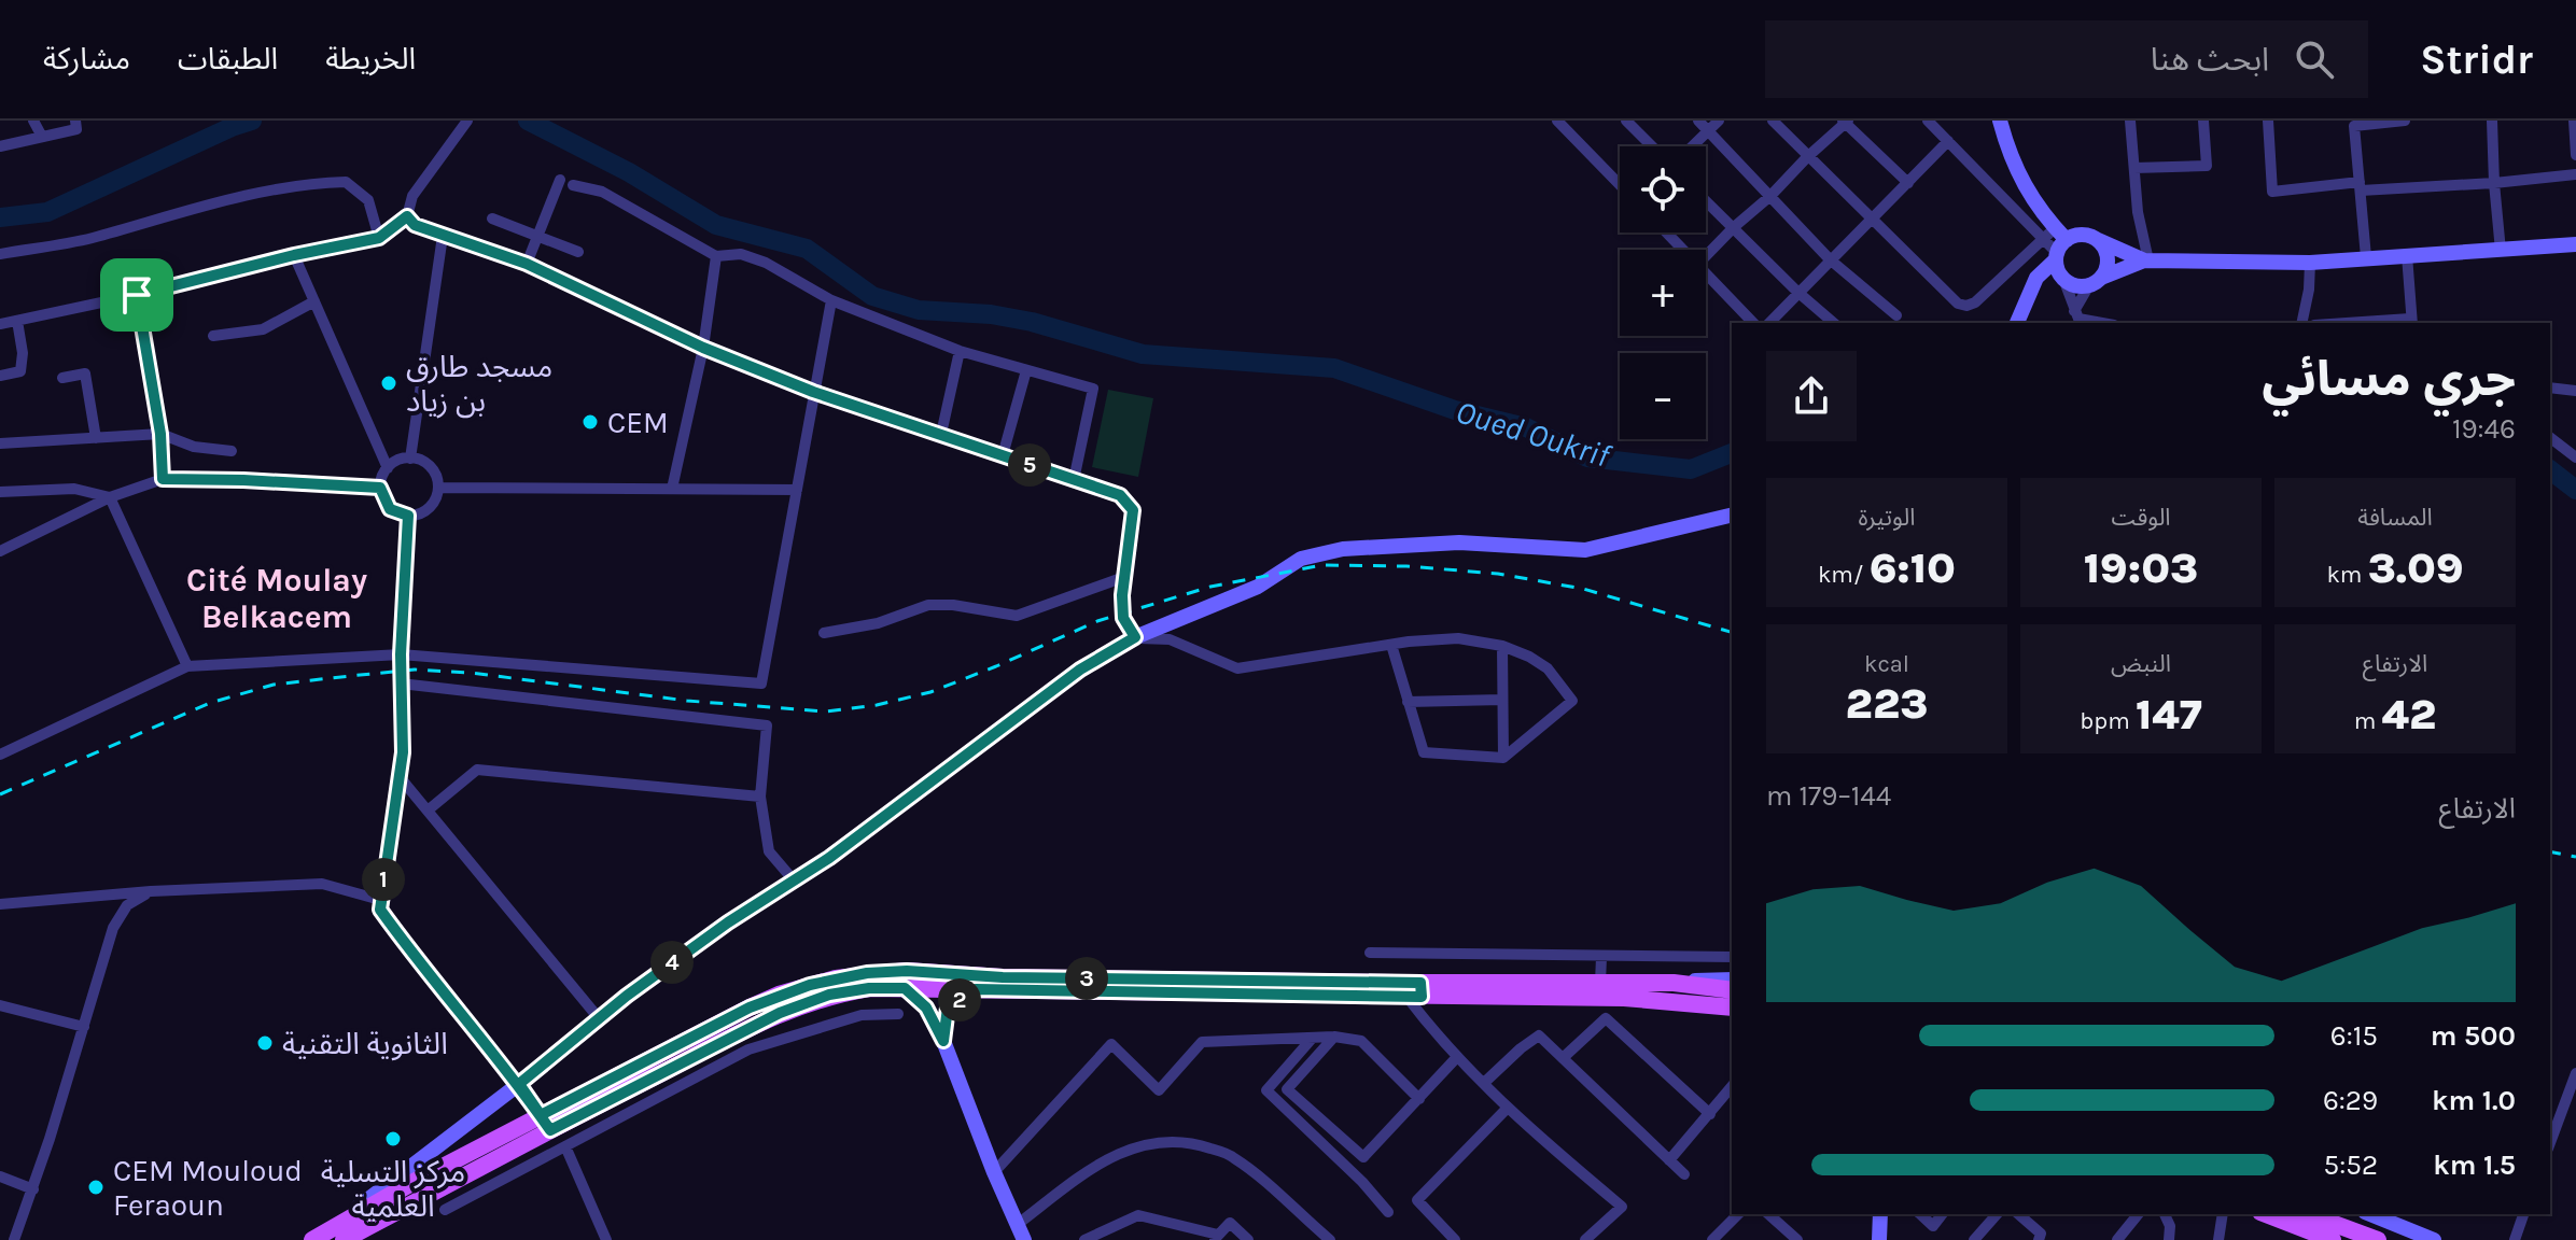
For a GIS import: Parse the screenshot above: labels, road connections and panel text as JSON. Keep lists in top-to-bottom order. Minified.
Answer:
{"districts":["Cité Moulay Belkacem"],"water":["Oued Oukrif"],"places":["مسجد طارق بن زياد","CEM","الثانوية التقنية","مركز التسلية العلمية","CEM Mouloud Feraoun"],"page":{"header":"Stridr","search":"ابحث هنا","nav":["الخريطة","الطبقات","مشاركة"],"map_buttons":["+","−"],"heading":["جري مسائي","19:46"],"pins":["5","1","4","3","2"],"stats":[["المسافة","3.09 km"],["الوقت","19:03"],["الوتيرة","6:10 /km"],["الارتفاع","42 m"],["النبض","147 bpm"],["kcal","223"]],"chart":["الارتفاع","144–179 m"],"list":[{"name":"500 m","note":"6:15"},{"name":"1.0 km","note":"6:29"},{"name":"1.5 km","note":"5:52"}]}}
